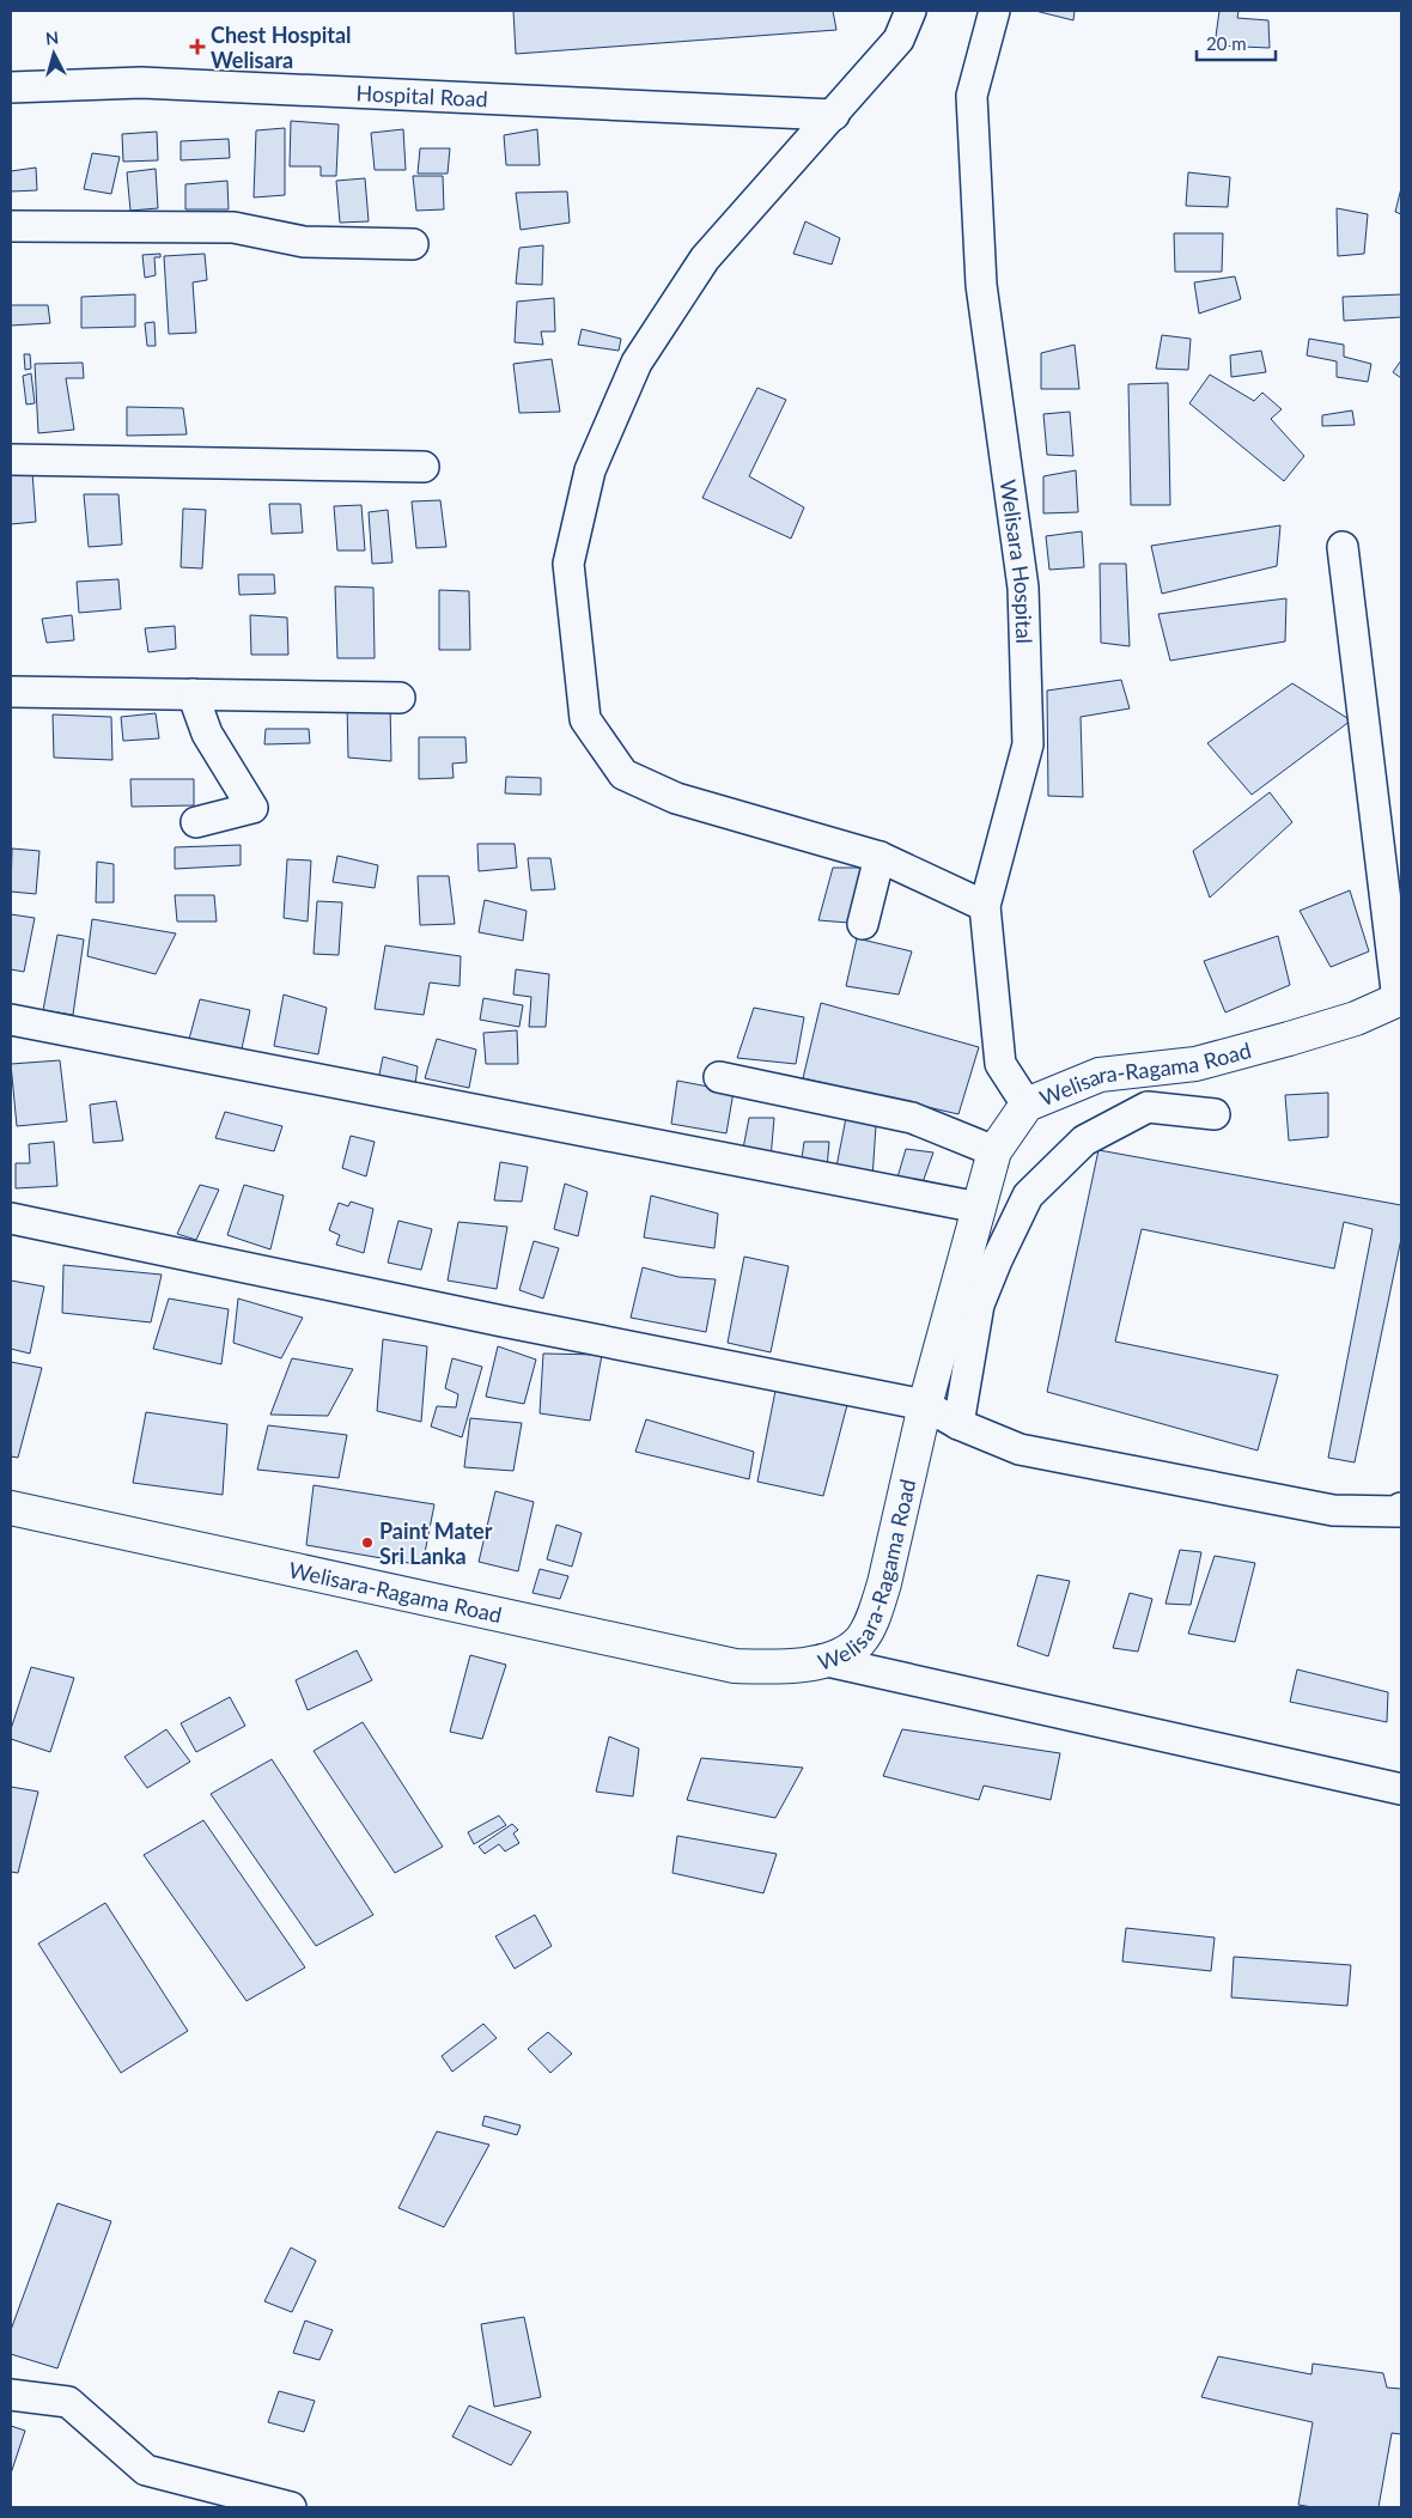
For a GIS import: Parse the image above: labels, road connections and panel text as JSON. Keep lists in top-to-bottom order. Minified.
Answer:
{"streets":{"main road":["Welisara-Ragama Road"],"street":["Hospital Road","Welisara Hospital"]},"crossings":[["Welisara Hospital","Welisara-Ragama Road"]],"places":{"health":["Chest Hospital Welisara"],"other":["Paint Mater Sri Lanka"]},"scale_bar":"20 m","north":"top"}
